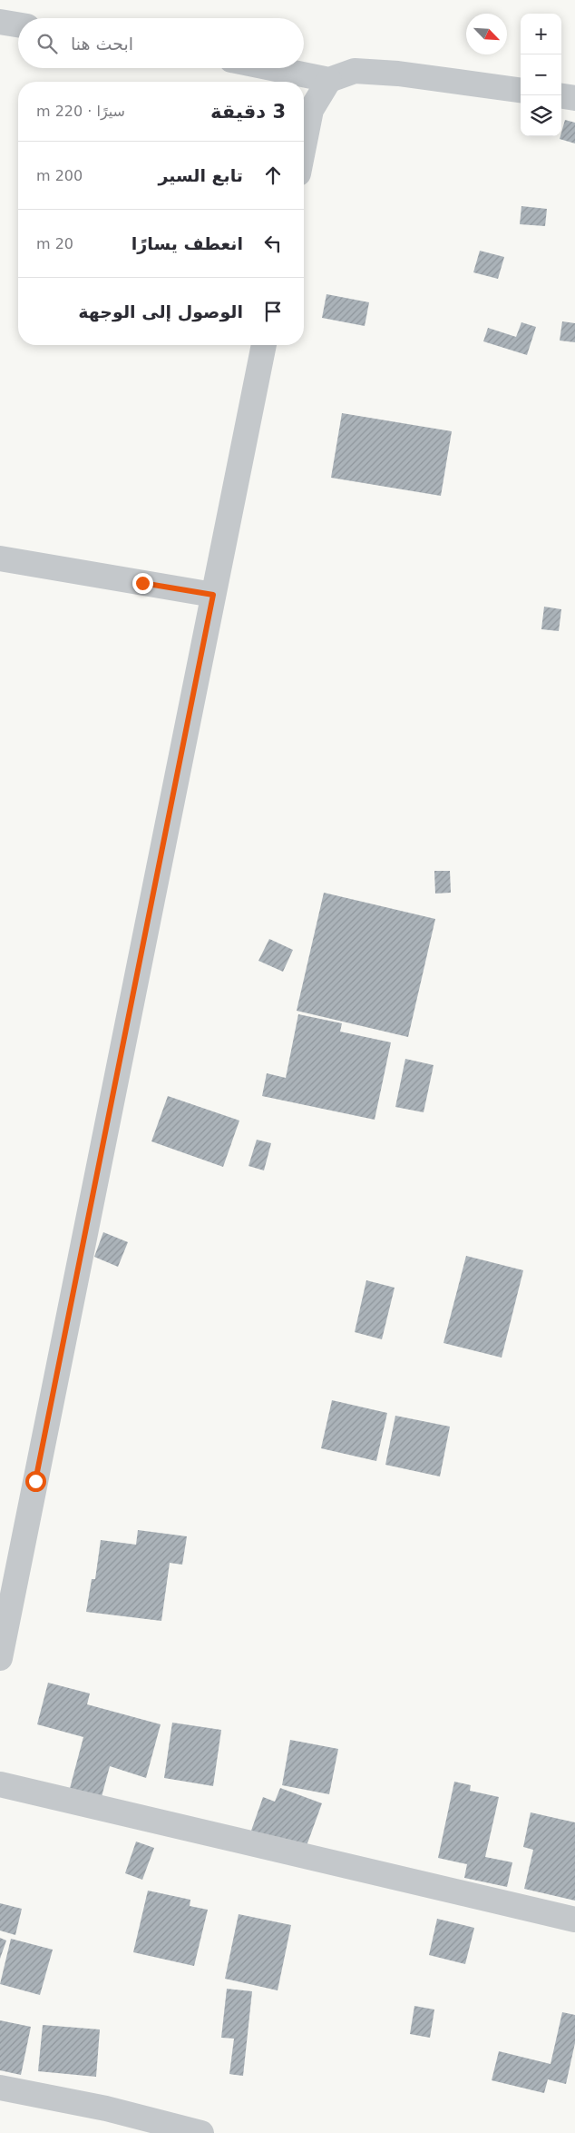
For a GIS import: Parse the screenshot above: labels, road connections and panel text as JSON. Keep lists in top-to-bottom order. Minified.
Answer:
{"north":"bottom right","page":{"map_buttons":["+","−"],"search":"ابحث هنا","heading":["3 دقيقة","سيرًا · 220 m"],"list":[["تابع السير","200 m"],["انعطف يسارًا","20 m"],"الوصول إلى الوجهة"]}}
